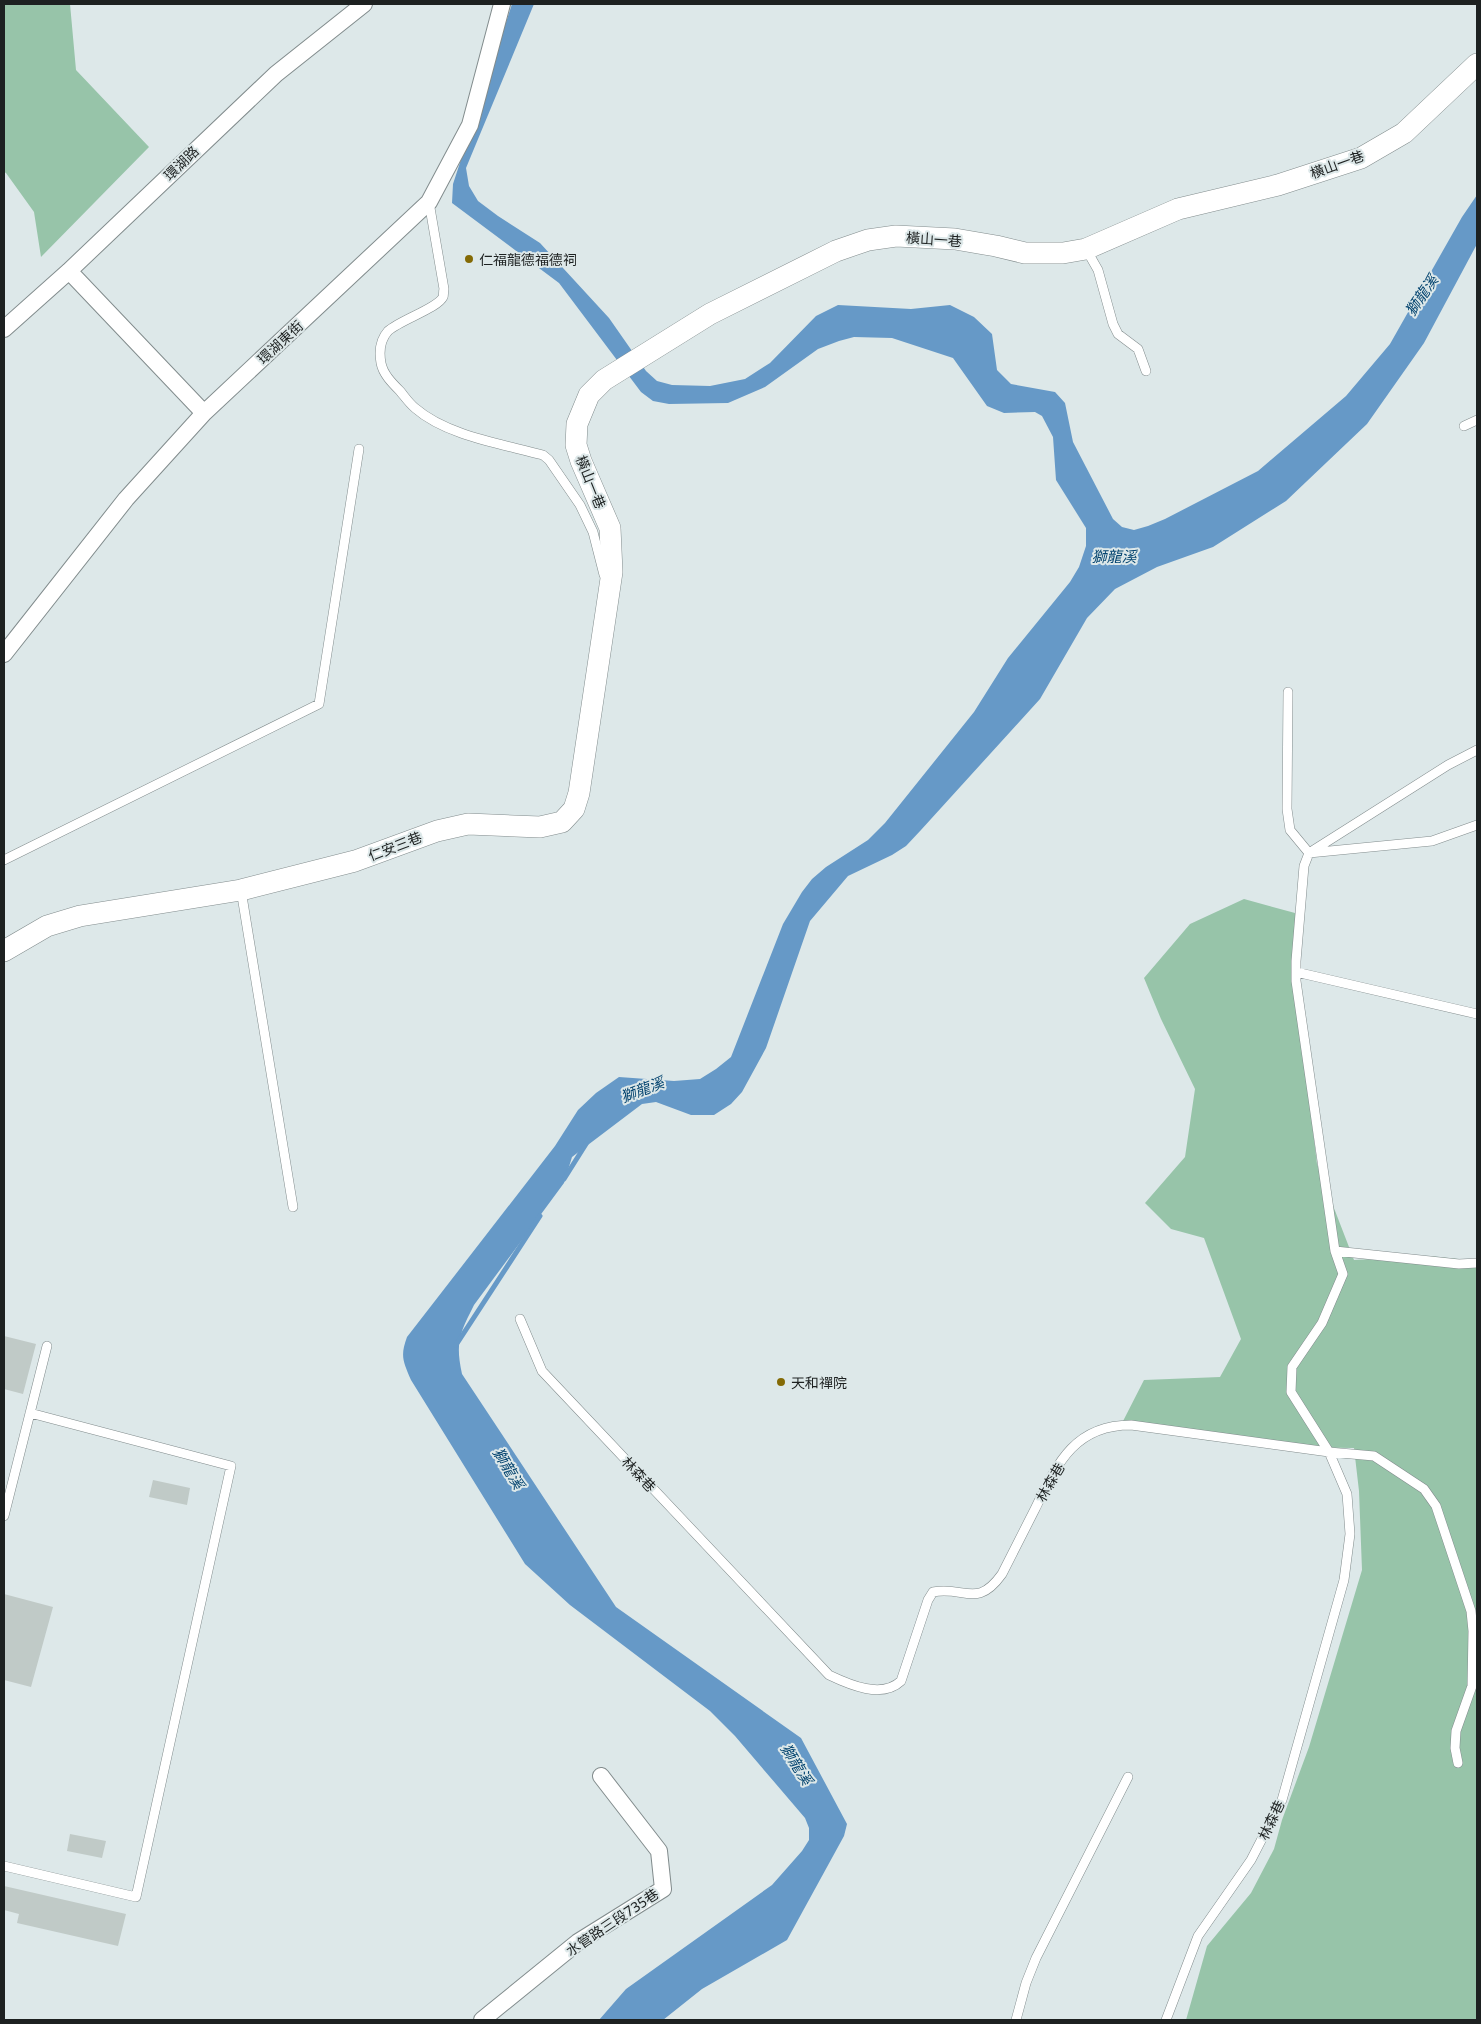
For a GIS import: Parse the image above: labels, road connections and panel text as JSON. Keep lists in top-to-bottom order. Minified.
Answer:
{"streets":{"street":["環湖路","橫山一巷","環湖東街","仁安三巷","水管路三段735巷"],"lane":["林森巷"]},"crossings":[["橫山一巷","仁安三巷"]],"water":["獅龍溪"],"places":["仁福龍德福德祠","天和禪院"]}
